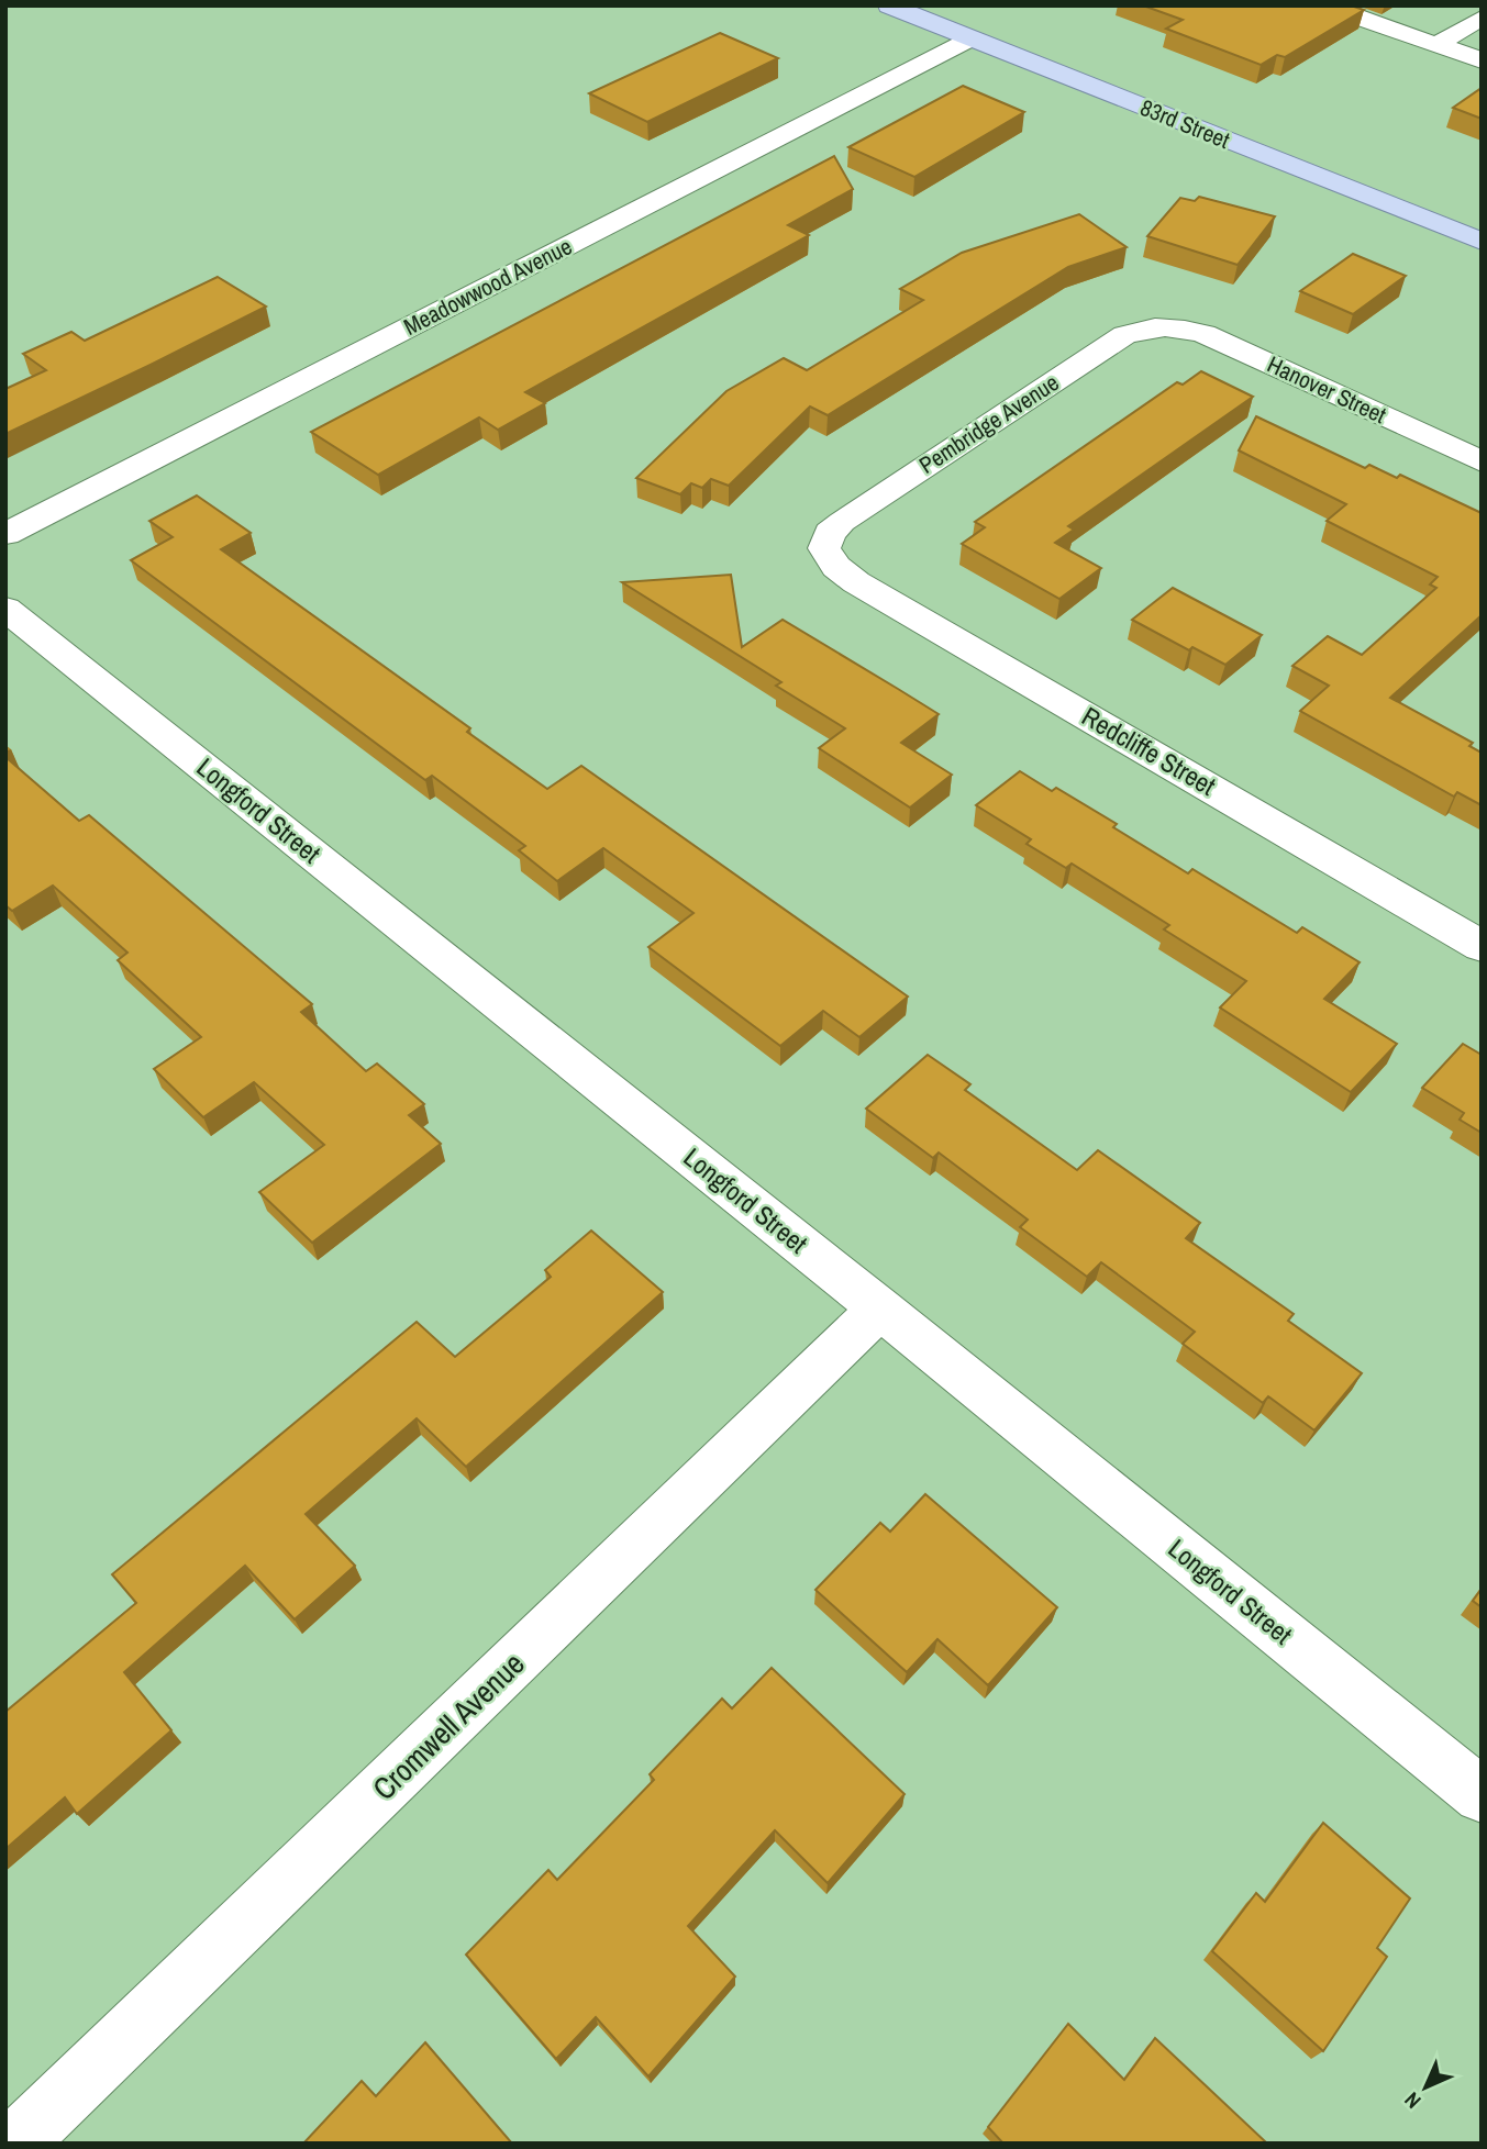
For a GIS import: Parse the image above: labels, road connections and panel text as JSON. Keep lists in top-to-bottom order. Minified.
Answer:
{"streets":{"main road":["83rd Street"],"street":["Meadowwood Avenue","Hanover Street","Pembridge Avenue","Redcliffe Street","Longford Street","Cromwell Avenue"]},"crossings":[["83rd Street","Meadowwood Avenue"],["Hanover Street","Pembridge Avenue"],["Pembridge Avenue","Redcliffe Street"],["Longford Street","Cromwell Avenue"]],"north":"bottom left"}
